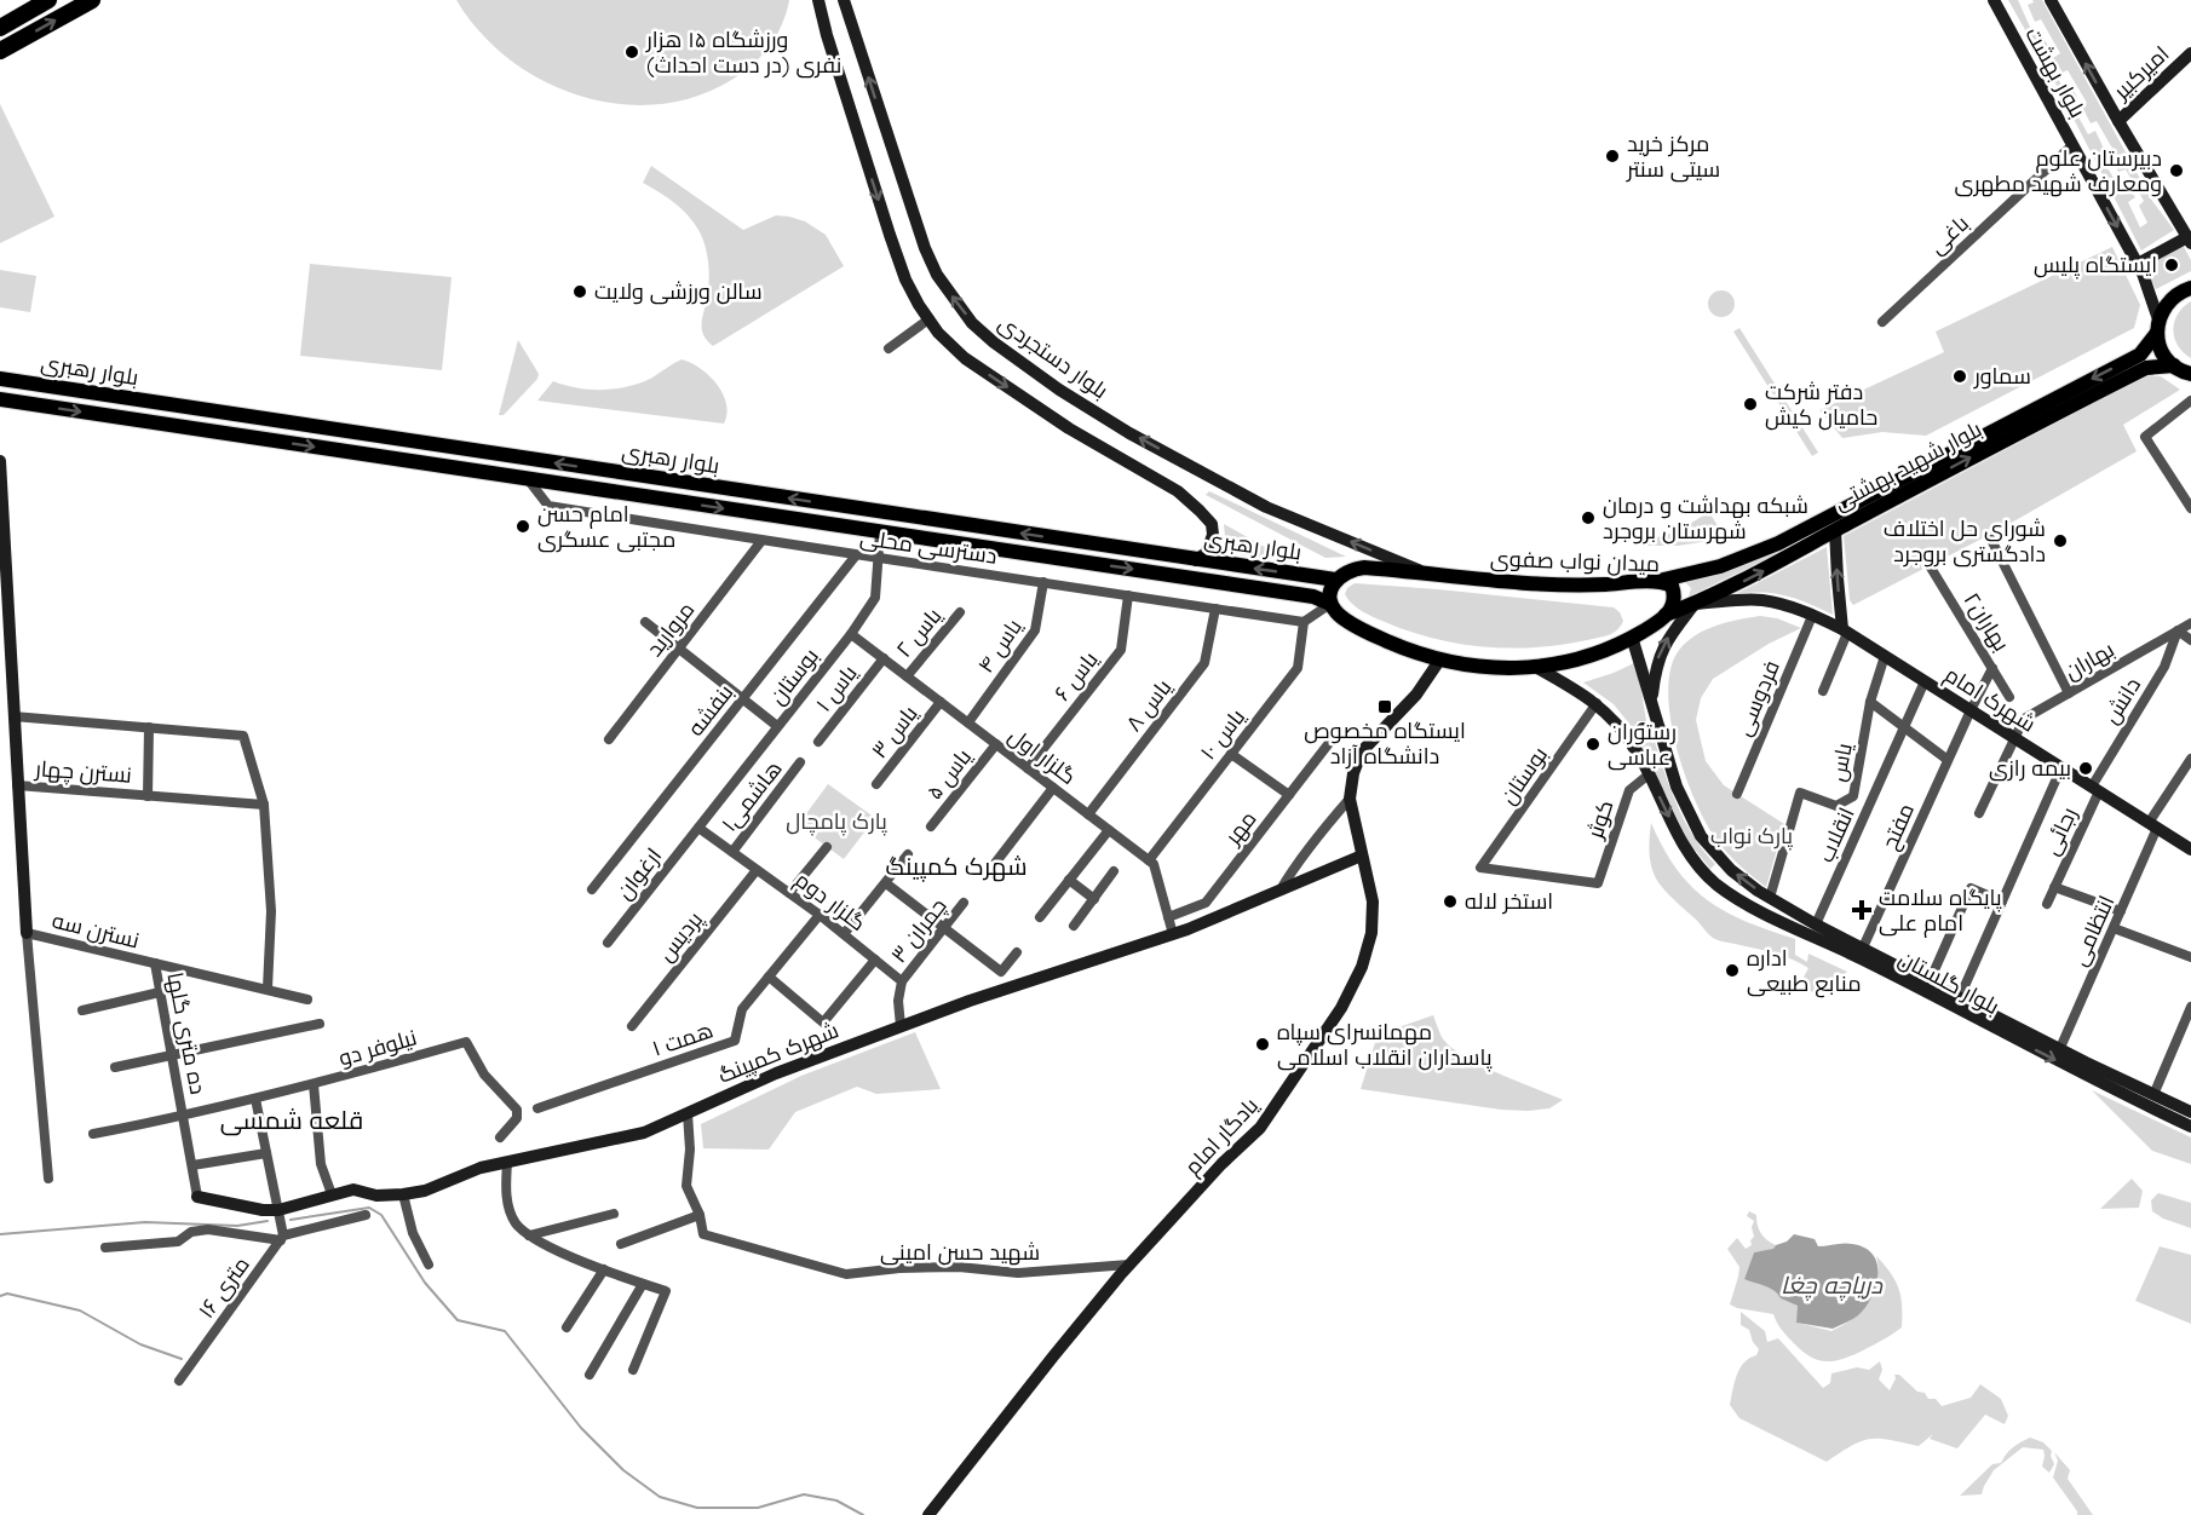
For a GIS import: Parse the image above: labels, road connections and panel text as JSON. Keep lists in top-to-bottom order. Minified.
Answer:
{"streets":{"main road":["بلوار بهشت","امیرکبیر","بلوار دستجردی","بلوار رهبری","بلوار شهید بهشتی","میدان نواب صفوی","شهرک امام","بلوار گلستان","شهرک کمپینگ","یادگار امام"],"street":["باغی","دسترسی محلی","بهاران۲","مروارید","یاس ۲","یاس ۴","بهاران","بوستان","یاس ۶","یاس ۱","فردوسی","دانش","یاس ۸","بنفشه","یاس ۳","یاس ۱۰","گلزار اول","یاس","نسترن چهار","یاس ۵","هاشمی۱","کوثر","مفتح","مهر","رجائی","انقلاب","ارغوان","گلزار دوم","نسترن سه","چمران ۳","انتظامی","پردیس","ده متری گلها","همت ۱","نیلوفر دو","شهید حسن امینی","۱۶ متری"]},"crossings":[["بلوار بهشت","امیرکبیر"],["بلوار بهشت","باغی"],["بلوار بهشت","بلوار شهید بهشتی"],["بلوار دستجردی","میدان نواب صفوی"],["بلوار رهبری","دسترسی محلی"],["بلوار رهبری","میدان نواب صفوی"],["بلوار رهبری","بوستان"],["بلوار شهید بهشتی","میدان نواب صفوی"],["بلوار شهید بهشتی","شهرک امام"],["دسترسی محلی","مروارید"],["دسترسی محلی","یاس ۴"],["دسترسی محلی","بوستان"],["دسترسی محلی","یاس ۶"],["دسترسی محلی","یاس ۸"],["دسترسی محلی","بنفشه"],["دسترسی محلی","یاس ۱۰"],["بهاران۲","مفتح"],["یاس ۲","گلزار اول"],["یاس ۴","گلزار اول"],["بهاران","شهرک امام"],["بهاران","دانش"],["بوستان","گلزار اول"],["بوستان","کوثر"],["بوستان","ارغوان"],["بوستان","گلزار دوم"],["بوستان","بلوار گلستان"],["یاس ۶","گلزار اول"],["یاس ۱","گلزار اول"],["فردوسی","شهرک امام"],["شهرک امام","دانش"],["شهرک امام","یاس"],["شهرک امام","مفتح"],["شهرک امام","رجائی"],["شهرک امام","انقلاب"],["شهرک امام","انتظامی"],["دانش","رجائی"],["یاس ۸","گلزار اول"],["یاس ۳","گلزار اول"],["یاس ۱۰","گلزار اول"],["گلزار اول","یاس ۵"],["یاس","بلوار گلستان"],["هاشمی۱","گلزار دوم"],["کوثر","بلوار گلستان"],["مفتح","بلوار گلستان"],["رجائی","انتظامی"],["انقلاب","بلوار گلستان"],["ارغوان","گلزار دوم"],["گلزار دوم","چمران ۳"],["گلزار دوم","پردیس"],["گلزار دوم","همت ۱"],["نسترن سه","ده متری گلها"],["انتظامی","بلوار گلستان"],["ده متری گلها","نیلوفر دو"],["ده متری گلها","شهرک کمپینگ"],["شهرک کمپینگ","یادگار امام"],["شهرک کمپینگ","شهید حسن امینی"],["یادگار امام","شهید حسن امینی"]],"districts":["شهرک کمپینگ","قلعه شمسی"],"water":["دریاچه چغا"],"parks":["پارک پامچال","پارک نواب"],"places":{"other":["ورزشگاه ۱۵ هزار نفری (در دست احداث)","مرکز خرید سیتی سنتر","دبیرستان علوم ومعارف شهید مطهری","ایستگاه پلیس","سالن ورزشی ولایت","سماور","دفتر شرکت حامیان کیش","شبکه بهداشت و درمان شهرستان بروجرد","امام حسن مجتبی عسگری","شورای حل اختلاف دادگستری بروجرد","رستوران عباسی","بیمه رازی","استخر لاله","اداره منابع طبیعی","مهمانسرای سپاه پاسداران انقلاب اسلامی"],"transit":["ایستگاه مخصوص دانشگاه آزاد"],"health":["پایگاه سلامت امام علی"]}}
